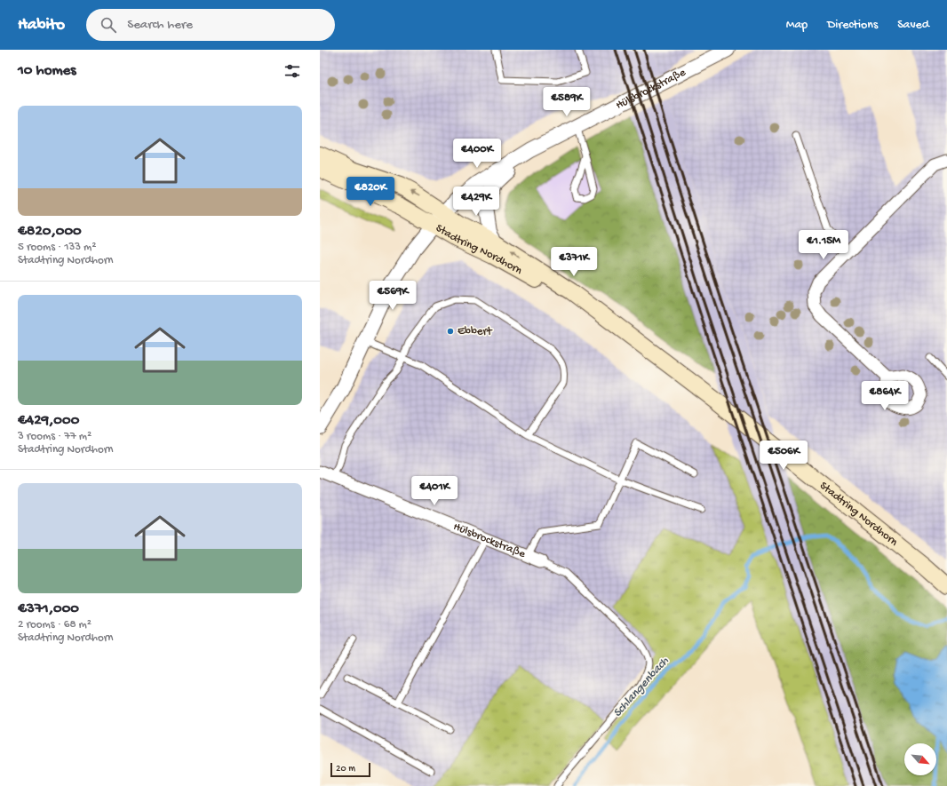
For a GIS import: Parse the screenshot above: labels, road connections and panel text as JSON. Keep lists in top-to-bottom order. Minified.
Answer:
{"streets":{"main road":["Stadtring Nordhorn"],"street":["Hülsbrockstraße"]},"crossings":[["Hülsbrockstraße","Stadtring Nordhorn"]],"water":["Schlangenbach"],"places":["Ebbert"],"scale_bar":"20 m","north":"bottom right","page":{"header":"Habito","search":"Search here","nav":["Map","Directions","Saved"],"heading":"10 homes","price":["€589K","€400K","€820K","€429K","€1.15M","€371K","€569K","€864K","€506K","€401K"],"list":[{"name":"€820,000","note":"5 rooms · 133 m² · Stadtring Nordhorn"},{"name":"€429,000","note":"3 rooms · 77 m² · Stadtring Nordhorn"},{"name":"€371,000","note":"2 rooms · 68 m² · Stadtring Nordhorn"}],"scale":"20 m"}}
